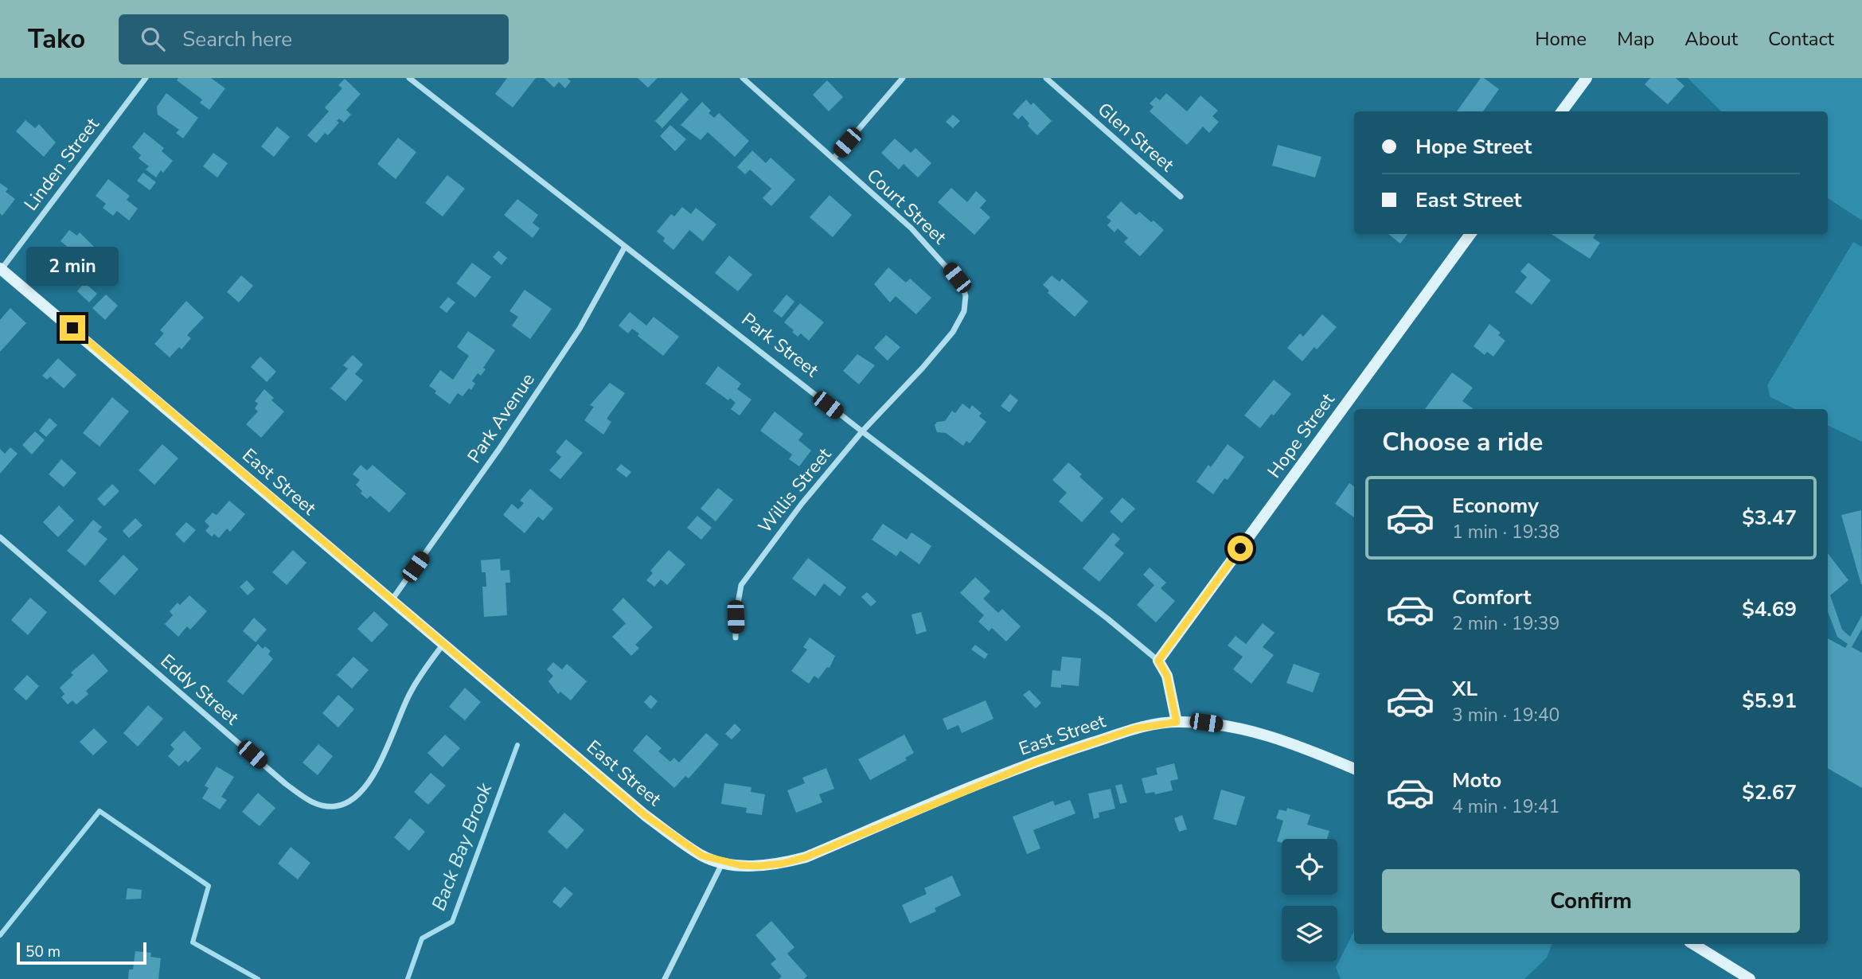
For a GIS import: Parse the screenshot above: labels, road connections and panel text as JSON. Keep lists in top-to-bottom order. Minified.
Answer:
{"streets":{"main road":["Park Street","Hope Street","East Street"],"street":["Glen Street","Linden Street","Court Street","Park Avenue","Willis Street","Eddy Street"]},"crossings":[["Linden Street","East Street"],["Court Street","Willis Street"],["Park Street","Park Avenue"],["Park Street","Hope Street"],["Park Street","East Street"],["Park Street","Willis Street"],["Park Avenue","East Street"],["East Street","Eddy Street"]],"water":["Back Bay Brook"],"scale_bar":"50 m","page":{"header":"Tako","search":"Search here","nav":["Home","Map","About","Contact"],"banner":["Hope Street","East Street"],"bubble":"2 min","heading":"Choose a ride","list":[{"name":"Economy","note":"1 min · 19:38","value":"$3.47"},{"name":"Comfort","note":"2 min · 19:39","value":"$4.69"},{"name":"XL","note":"3 min · 19:40","value":"$5.91"},{"name":"Moto","note":"4 min · 19:41","value":"$2.67"}],"buttons":"Confirm","scale":"50 m"}}
